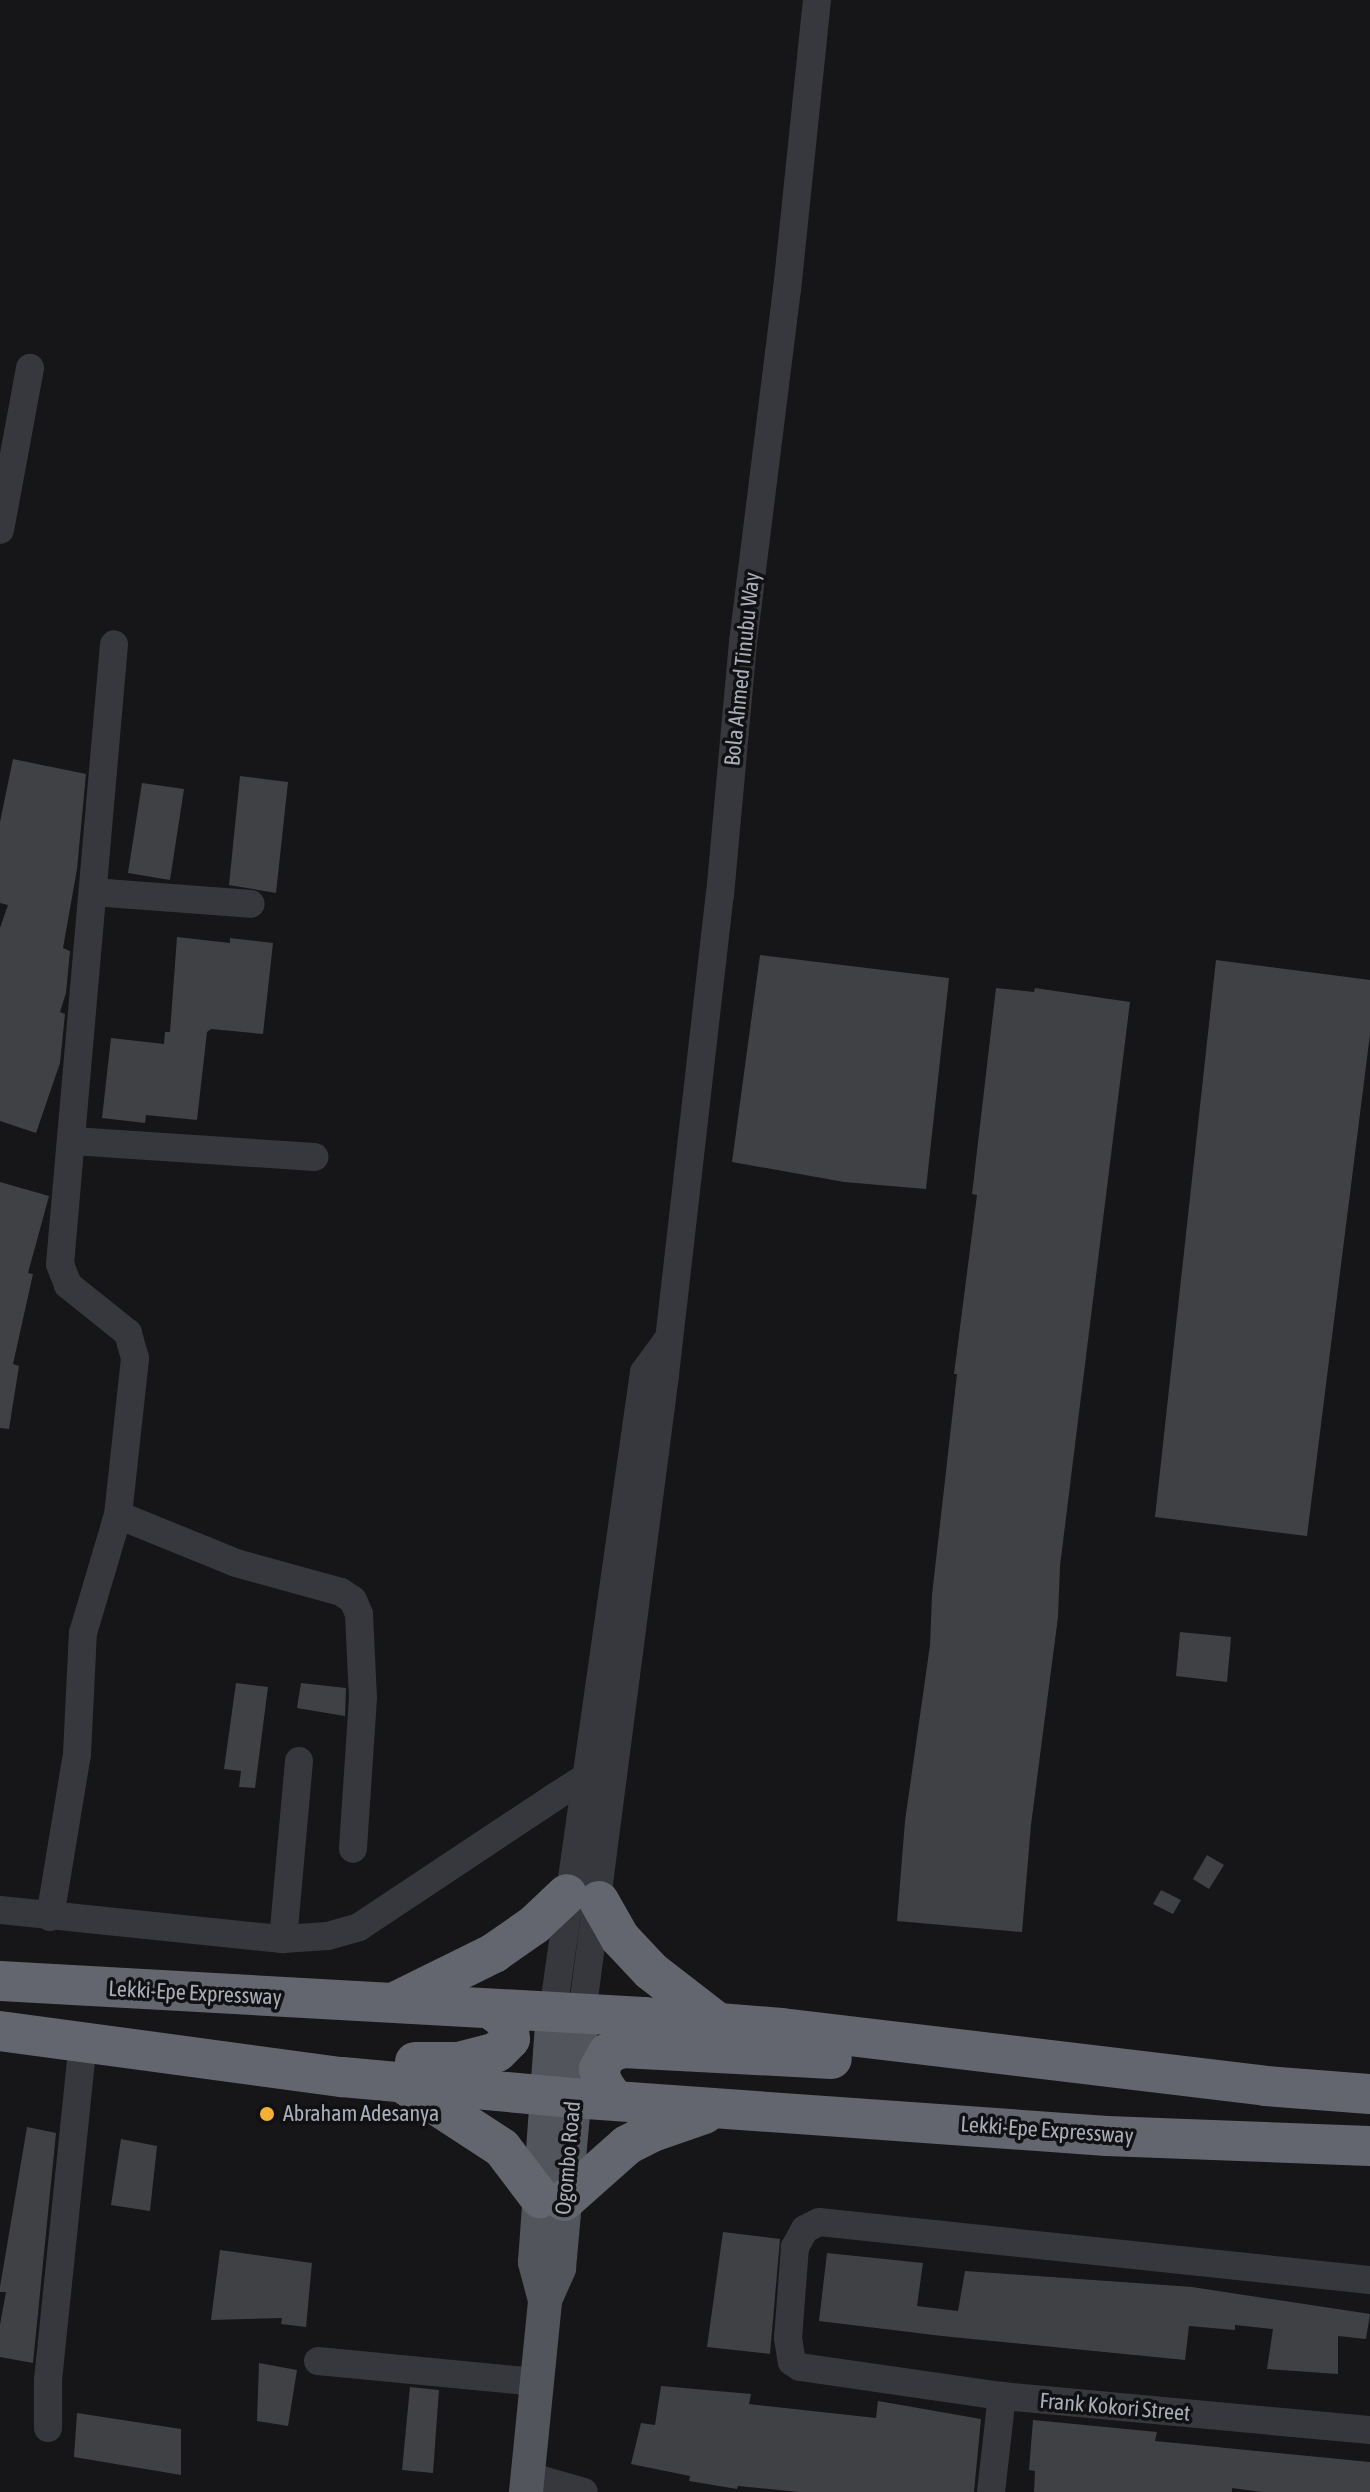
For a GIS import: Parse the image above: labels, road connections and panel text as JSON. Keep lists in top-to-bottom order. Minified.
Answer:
{"streets":{"highway":["Lekki-Epe Expressway"],"main road":["Ogombo Road"],"street":["Bola Ahmed Tinubu Way","Frank Kokori Street"]},"crossings":[["Lekki-Epe Expressway","Ogombo Road"]],"places":["Abraham Adesanya"]}
